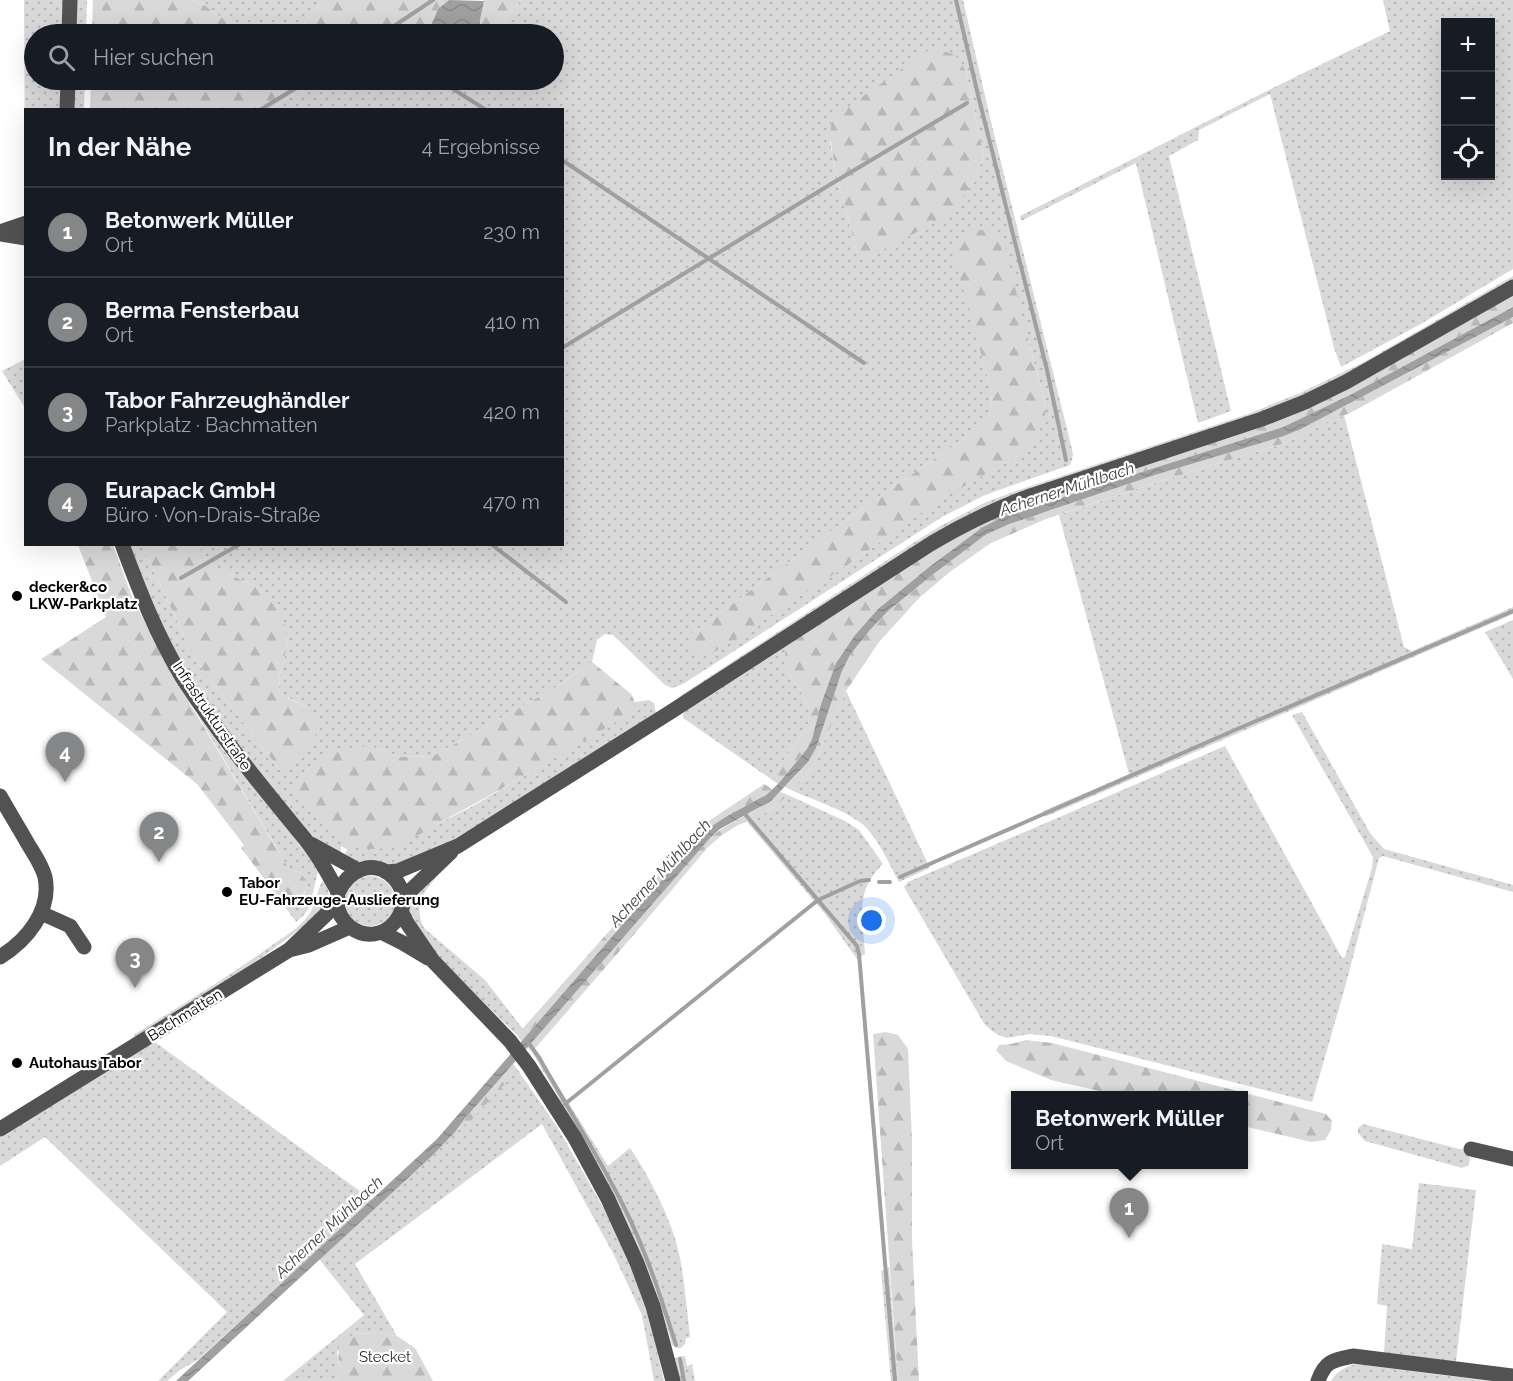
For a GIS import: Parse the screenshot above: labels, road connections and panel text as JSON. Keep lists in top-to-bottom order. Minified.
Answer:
{"streets":{"street":["Infrastrukturstraße","Bachmatten"]},"water":["Acherner Mühlbach"],"parks":["Stecket"],"places":["decker&co LKW-Parkplatz","Tabor EU-Fahrzeuge-Auslieferung","Autohaus Tabor"],"page":{"map_buttons":["+","−"],"search":"Hier suchen","heading":["In der Nähe","4 Ergebnisse"],"list":[{"mark":"1","name":"Betonwerk Müller","note":"Ort","value":"230 m"},{"mark":"2","name":"Berma Fensterbau","note":"Ort","value":"410 m"},{"mark":"3","name":"Tabor Fahrzeughändler","note":"Parkplatz · Bachmatten","value":"420 m"},{"mark":"4","name":"Eurapack GmbH","note":"Büro · Von-Drais-Straße","value":"470 m"}],"pins":["4","2","3","1"],"popup":["Betonwerk Müller","Ort"]}}
